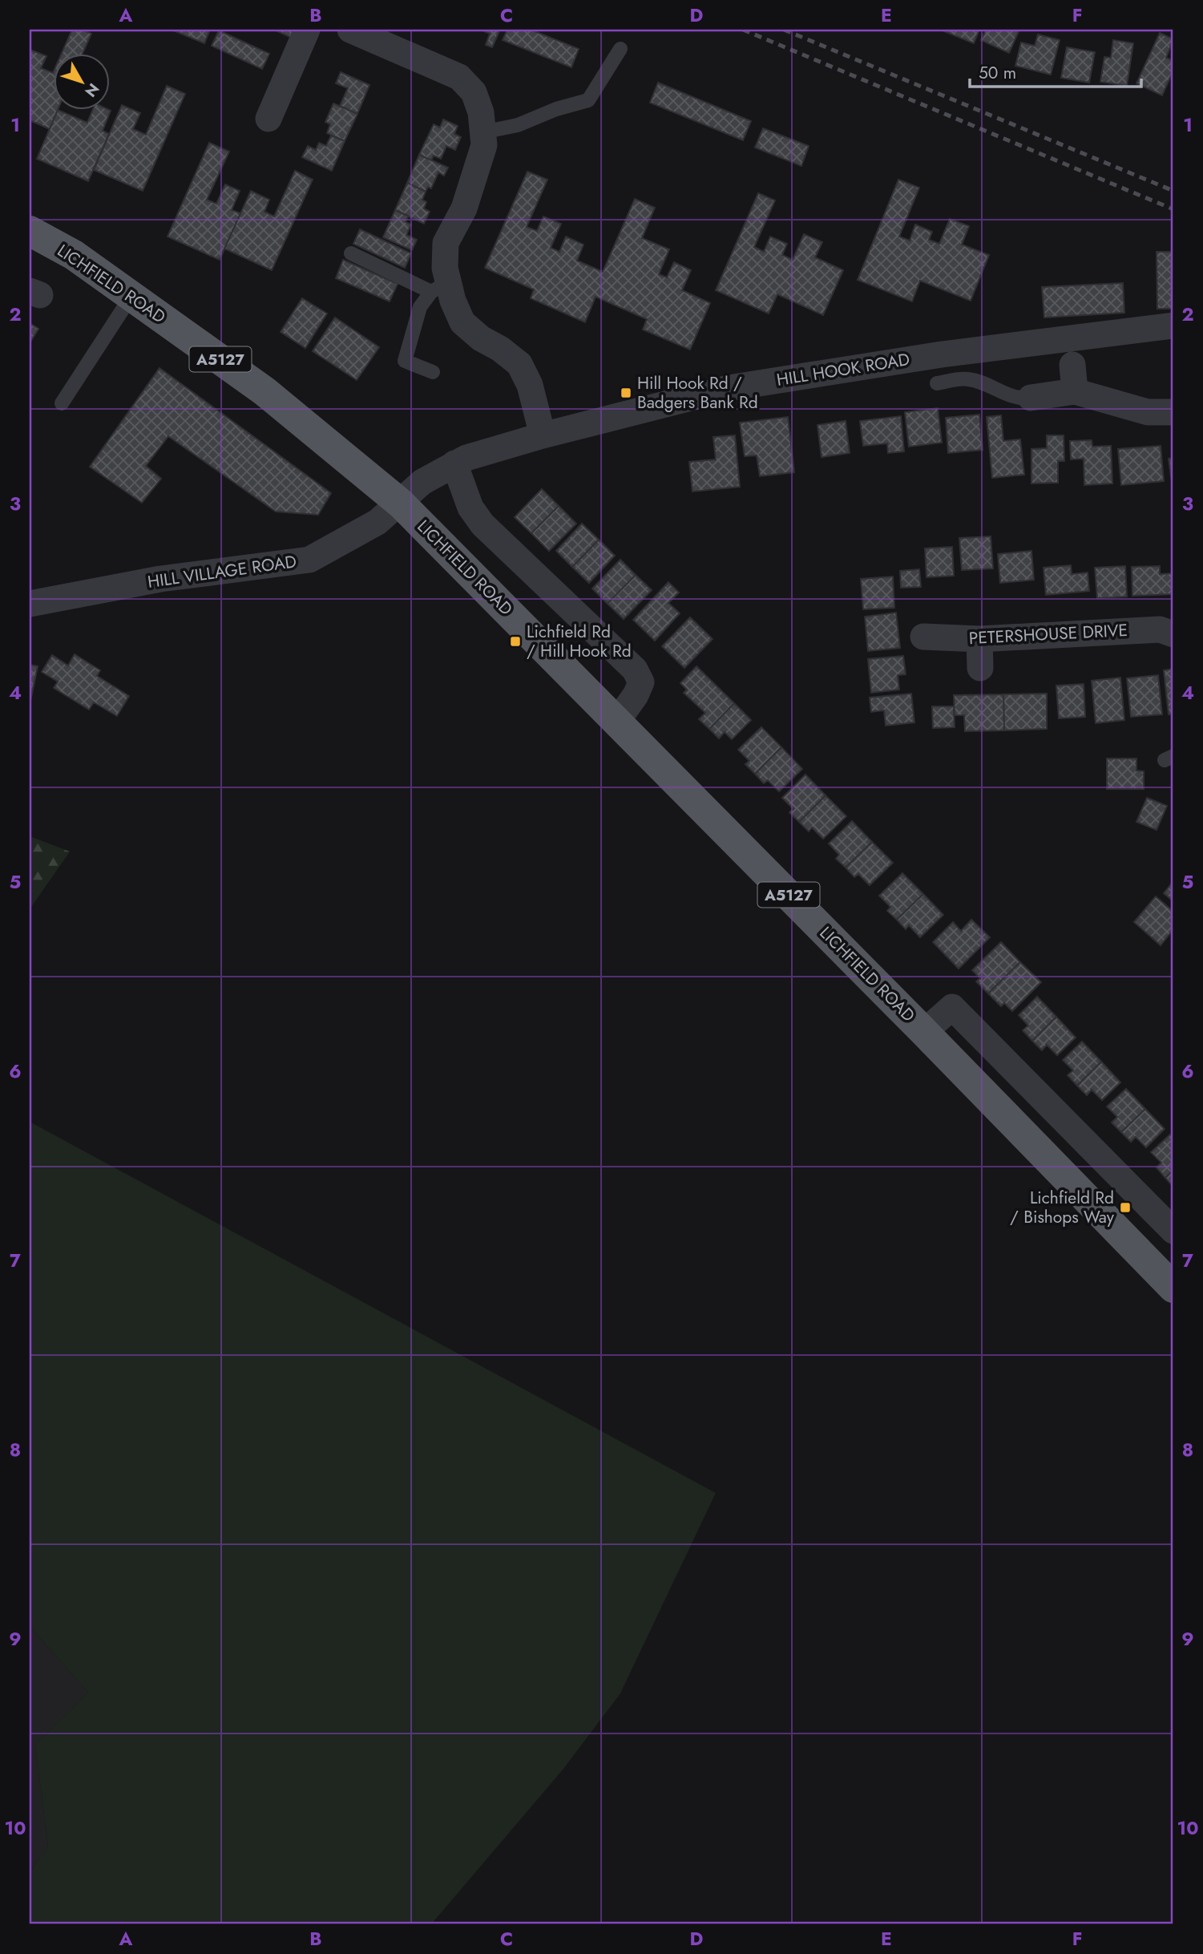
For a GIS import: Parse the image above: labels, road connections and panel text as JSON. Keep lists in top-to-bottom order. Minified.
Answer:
{"streets":{"main road":["LICHFIELD ROAD","A5127"],"street":["HILL HOOK ROAD","HILL VILLAGE ROAD","PETERSHOUSE DRIVE"]},"crossings":[["LICHFIELD ROAD","HILL HOOK ROAD"],["LICHFIELD ROAD","HILL VILLAGE ROAD"],["HILL HOOK ROAD","HILL VILLAGE ROAD"]],"places":{"transit":["Hill Hook Rd / Badgers Bank Rd","Lichfield Rd / Hill Hook Rd","Lichfield Rd / Bishops Way"]},"scale_bar":"50 m","north":"bottom right","grid":{"columns":["A","B","C","D","E","F"],"rows":["1","2","3","4","5","6","7","8","9","10"]}}
